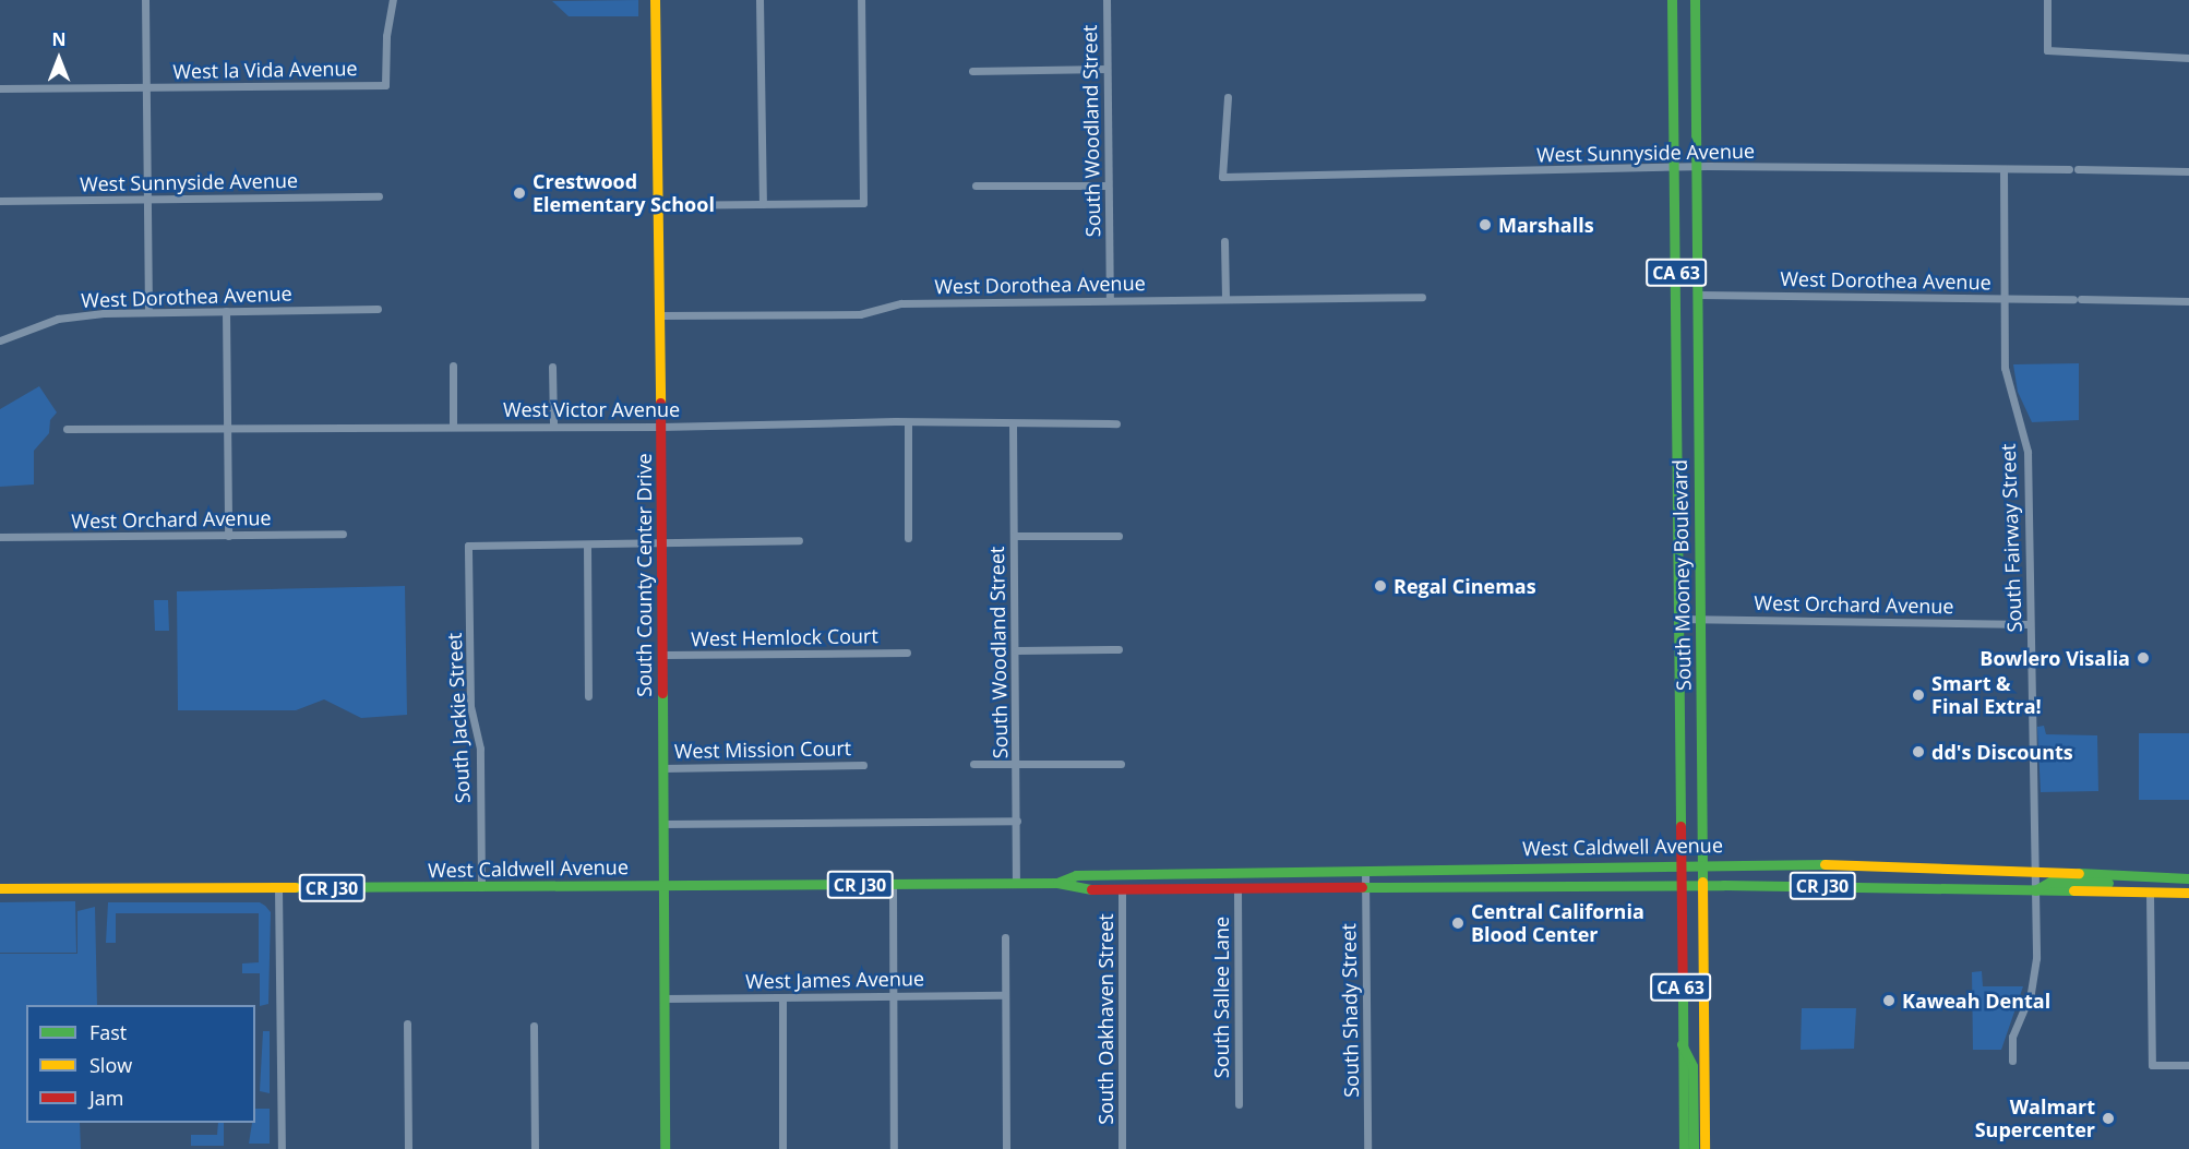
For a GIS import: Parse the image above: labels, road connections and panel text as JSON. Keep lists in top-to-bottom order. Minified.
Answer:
{"streets":{"main road":["CA 63","South County Center Drive","South Mooney Boulevard","West Caldwell Avenue","CR J30"],"street":["West la Vida Avenue","South Woodland Street","West Sunnyside Avenue","West Dorothea Avenue","West Victor Avenue","West Orchard Avenue","South Fairway Street","West Hemlock Court","South Jackie Street","West Mission Court","West James Avenue","South Sallee Lane","South Shady Street","South Oakhaven Street"]},"crossings":[["South Woodland Street","West Dorothea Avenue"],["South Woodland Street","West Victor Avenue"],["South Woodland Street","West Caldwell Avenue"],["West Sunnyside Avenue","South Fairway Street"],["West Sunnyside Avenue","South Mooney Boulevard"],["West Dorothea Avenue","South Fairway Street"],["West Dorothea Avenue","South County Center Drive"],["West Dorothea Avenue","South Mooney Boulevard"],["West Victor Avenue","South County Center Drive"],["West Orchard Avenue","South Fairway Street"],["West Orchard Avenue","South Mooney Boulevard"],["South Fairway Street","West Caldwell Avenue"],["South County Center Drive","West Hemlock Court"],["South County Center Drive","West Mission Court"],["South County Center Drive","West Caldwell Avenue"],["South County Center Drive","West James Avenue"],["South Mooney Boulevard","West Caldwell Avenue"],["South Jackie Street","West Caldwell Avenue"],["West Caldwell Avenue","South Sallee Lane"],["West Caldwell Avenue","South Shady Street"],["West Caldwell Avenue","South Oakhaven Street"]],"places":["Crestwood Elementary School","Marshalls","Regal Cinemas","Bowlero Visalia","Smart & Final Extra!","dd's Discounts","Central California Blood Center","Kaweah Dental","Walmart Supercenter"],"legend":["Fast","Slow","Jam"],"north":"top"}
